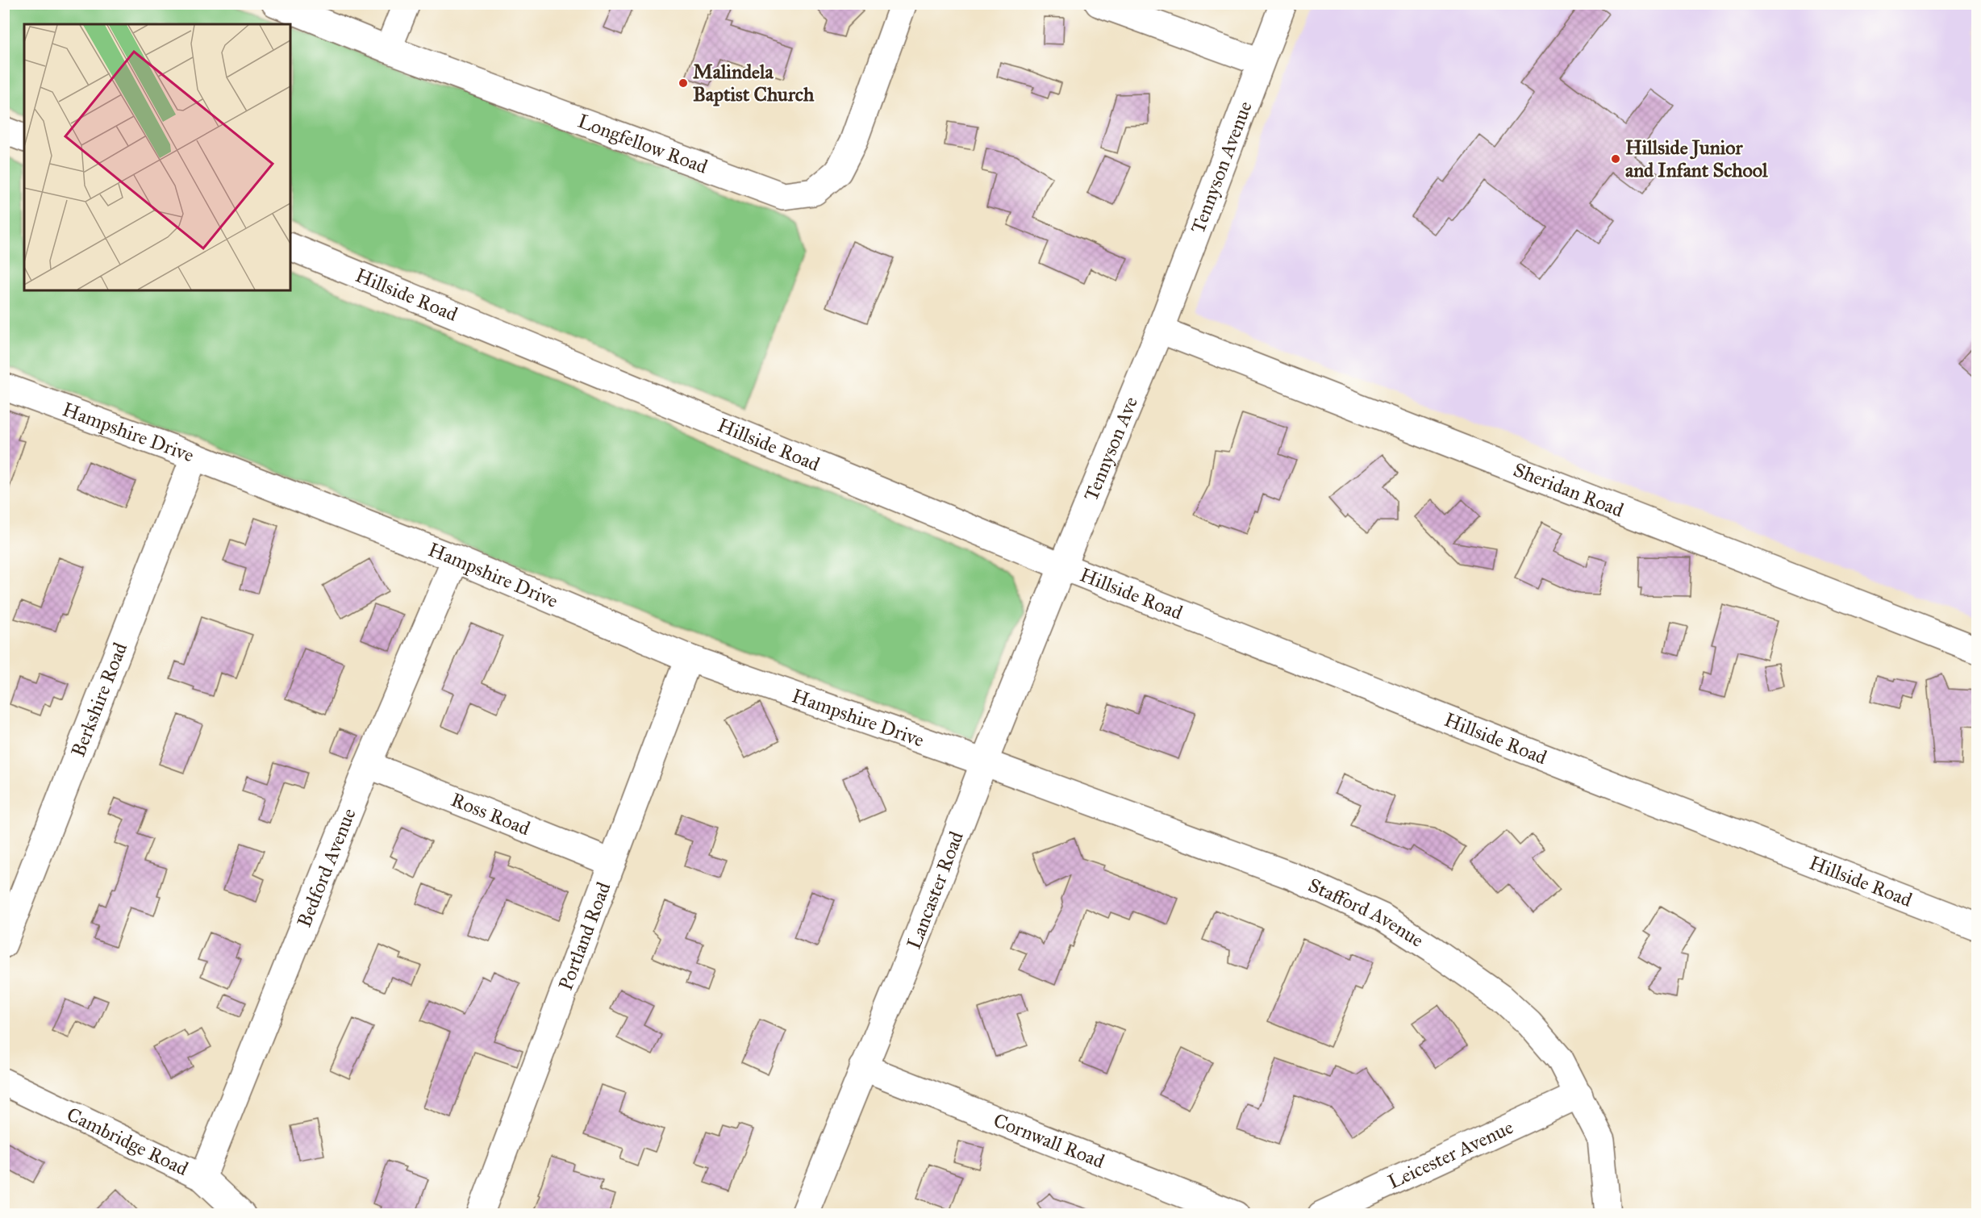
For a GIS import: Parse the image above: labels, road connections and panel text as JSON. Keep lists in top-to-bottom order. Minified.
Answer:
{"streets":{"street":["Longfellow Road","Tennyson Avenue","Hillside Road","Hampshire Drive","Tennyson Ave","Sheridan Road","Berkshire Road","Ross Road","Bedford Avenue","Lancaster Road","Stafford Avenue","Portland Road","Cornwall Road","Cambridge Road","Leicester Avenue"]},"crossings":[["Tennyson Avenue","Tennyson Ave"],["Tennyson Avenue","Sheridan Road"],["Hillside Road","Tennyson Ave"],["Hillside Road","Lancaster Road"],["Hampshire Drive","Berkshire Road"],["Hampshire Drive","Bedford Avenue"],["Hampshire Drive","Lancaster Road"],["Hampshire Drive","Stafford Avenue"],["Hampshire Drive","Portland Road"],["Tennyson Ave","Sheridan Road"],["Tennyson Ave","Lancaster Road"],["Ross Road","Bedford Avenue"],["Ross Road","Portland Road"],["Bedford Avenue","Cambridge Road"],["Lancaster Road","Stafford Avenue"],["Lancaster Road","Cornwall Road"],["Stafford Avenue","Leicester Avenue"]],"places":["Malindela Baptist Church","Hillside Junior and Infant School"]}
